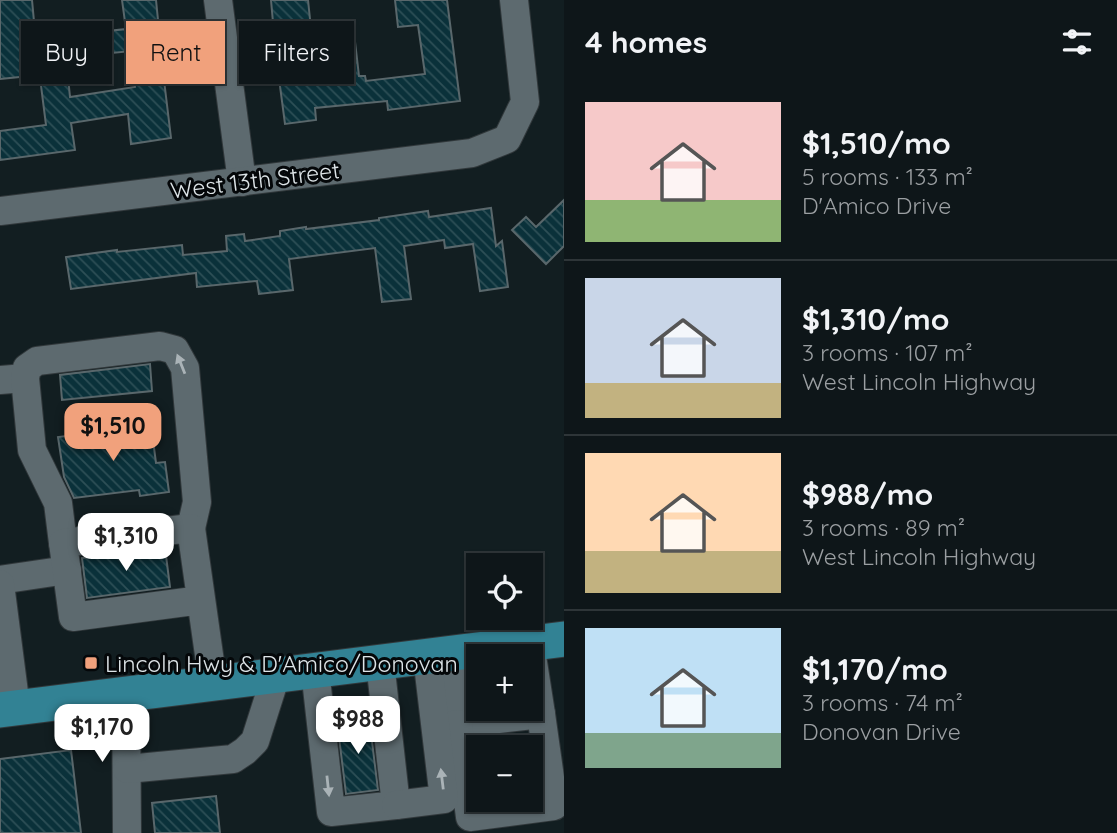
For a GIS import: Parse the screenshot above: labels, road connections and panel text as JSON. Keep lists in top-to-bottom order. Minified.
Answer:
{"streets":{"street":["West 13th Street"]},"places":{"transit":["Lincoln Hwy & D'Amico/Donovan"]},"page":{"heading":"4 homes","chip":["Buy","Rent","Filters"],"list":[{"name":"$1,510/mo","note":"5 rooms · 133 m² · D'Amico Drive"},{"name":"$1,310/mo","note":"3 rooms · 107 m² · West Lincoln Highway"},{"name":"$988/mo","note":"3 rooms · 89 m² · West Lincoln Highway"},{"name":"$1,170/mo","note":"3 rooms · 74 m² · Donovan Drive"}],"price":["$1,510","$1,310","$988","$1,170"],"map_buttons":["+","−"]}}
